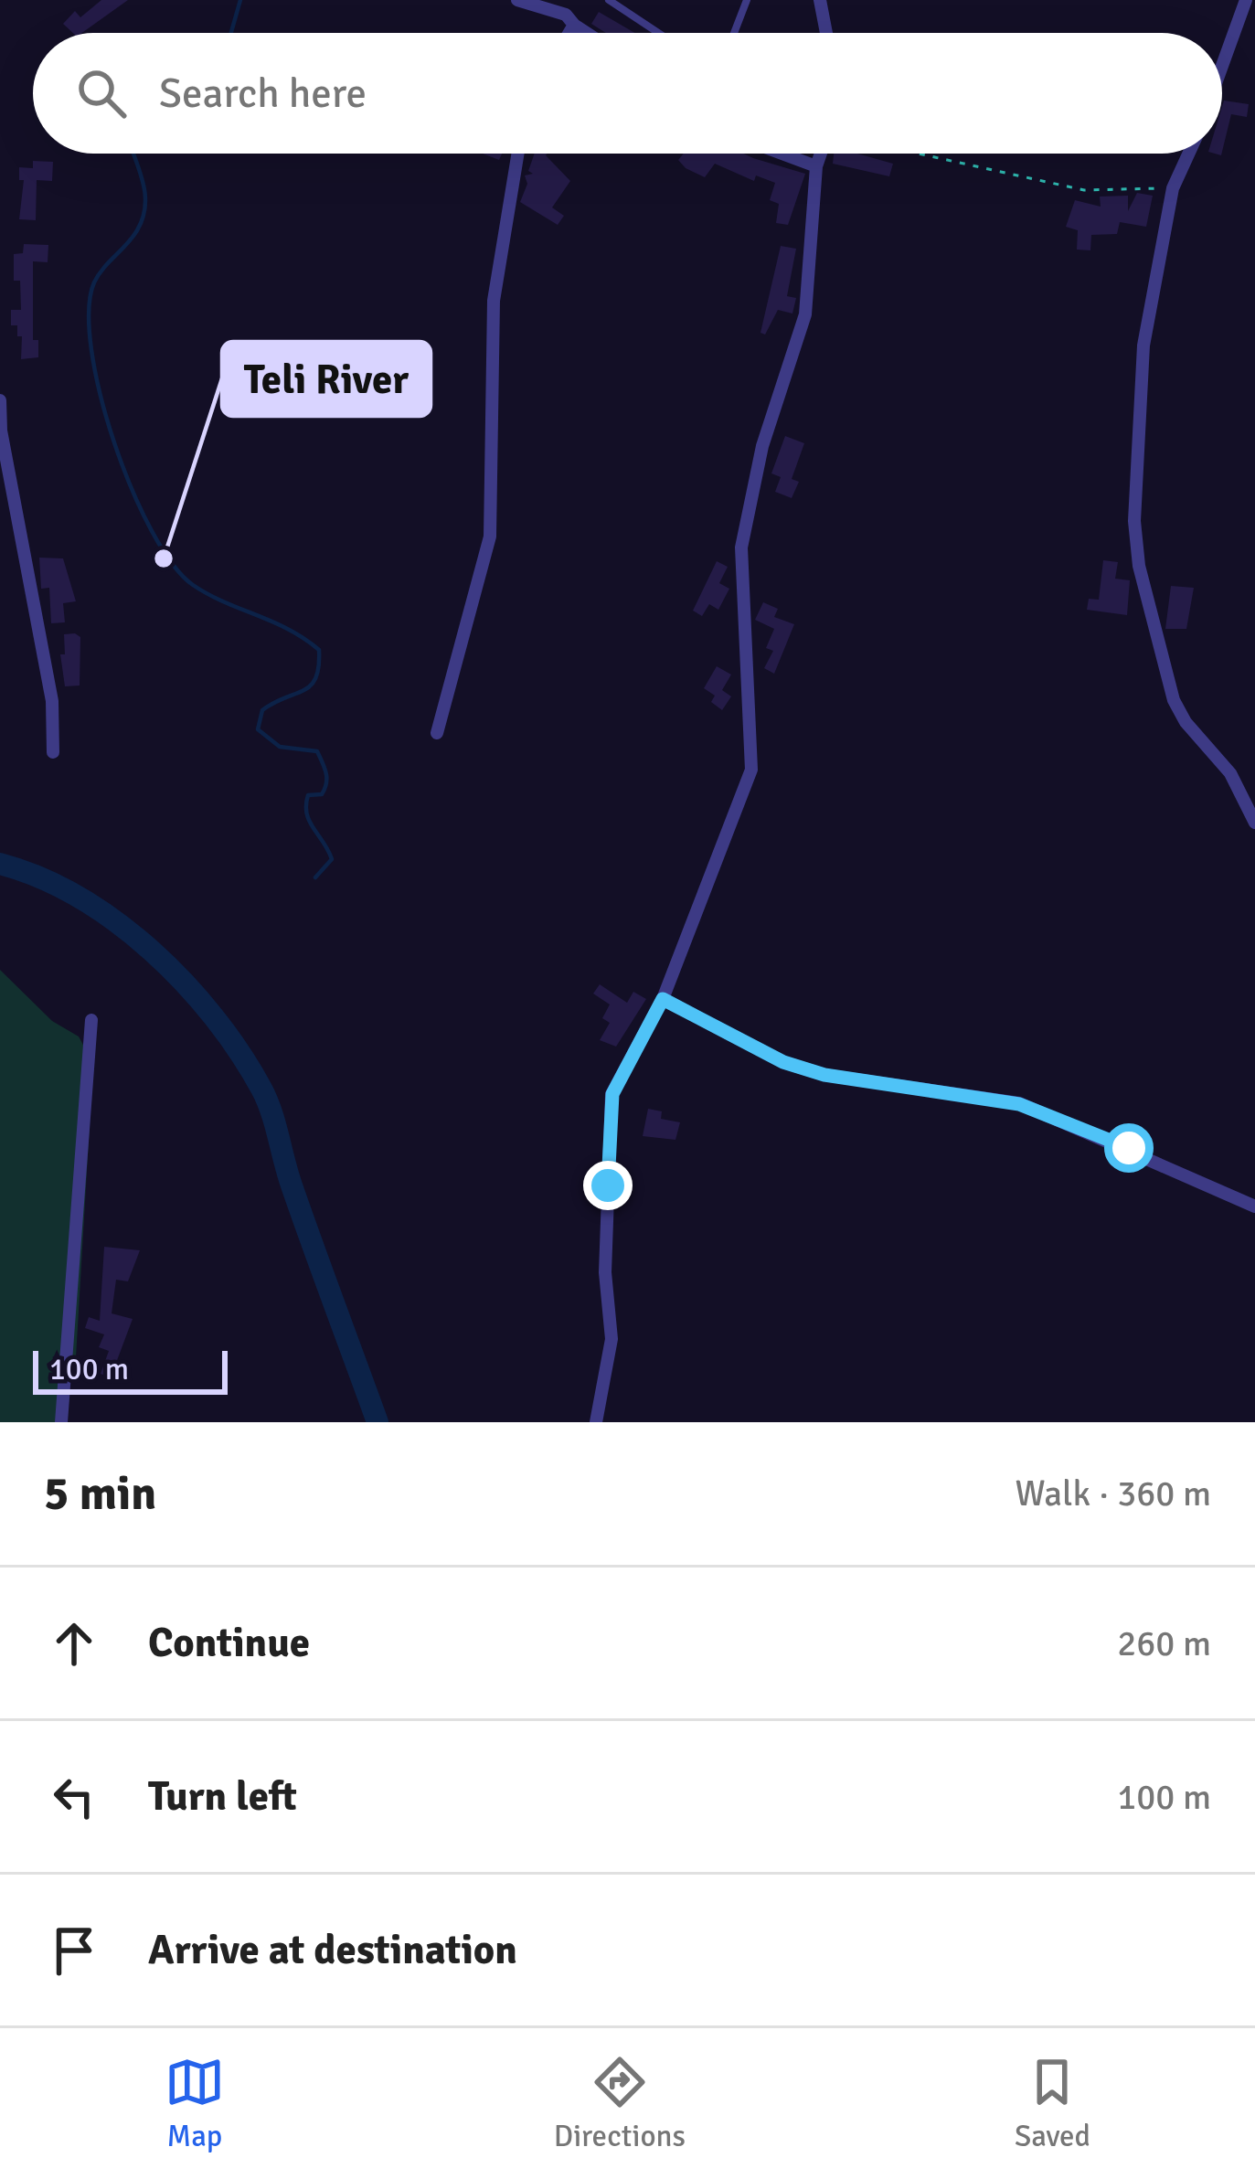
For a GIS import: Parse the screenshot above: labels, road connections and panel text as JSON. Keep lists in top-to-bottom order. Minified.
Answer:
{"places":["Teli River"],"scale_bar":"100 m","page":{"search":"Search here","scale":"100 m","heading":["5 min","Walk · 360 m"],"list":[["Continue","260 m"],["Turn left","100 m"],"Arrive at destination"],"nav":["Map","Directions","Saved"]}}
